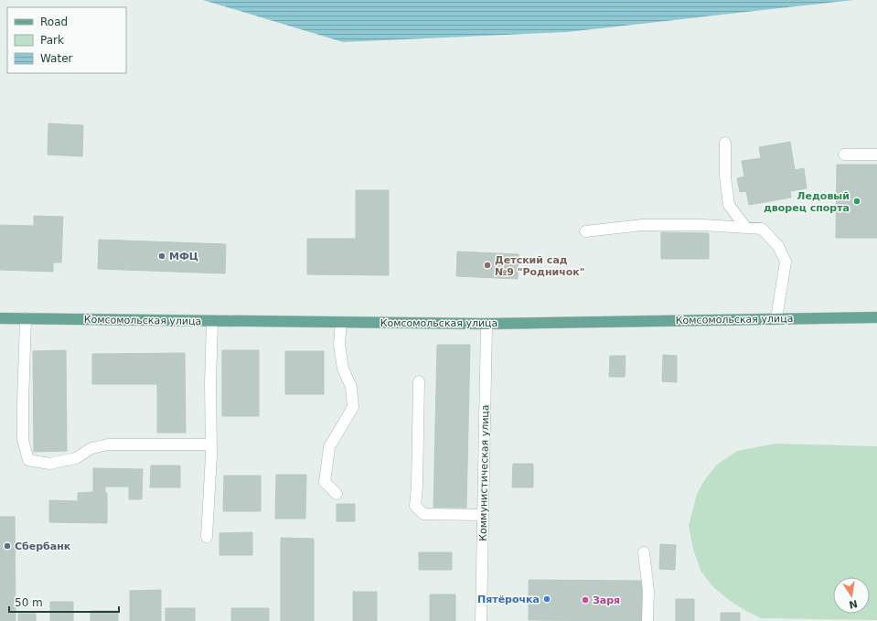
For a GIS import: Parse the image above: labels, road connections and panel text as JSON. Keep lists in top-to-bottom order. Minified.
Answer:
{"streets":{"main road":["Комсомольская улица"],"street":["Коммунистическая улица"]},"crossings":[["Комсомольская улица","Коммунистическая улица"]],"places":["Ледовый дворец спорта","МФЦ","Детский сад №9 \"Родничок\"","Сбербанк","Пятёрочка","Заря"],"legend":["Road","Park","Water"],"scale_bar":"50 m","north":"bottom"}
